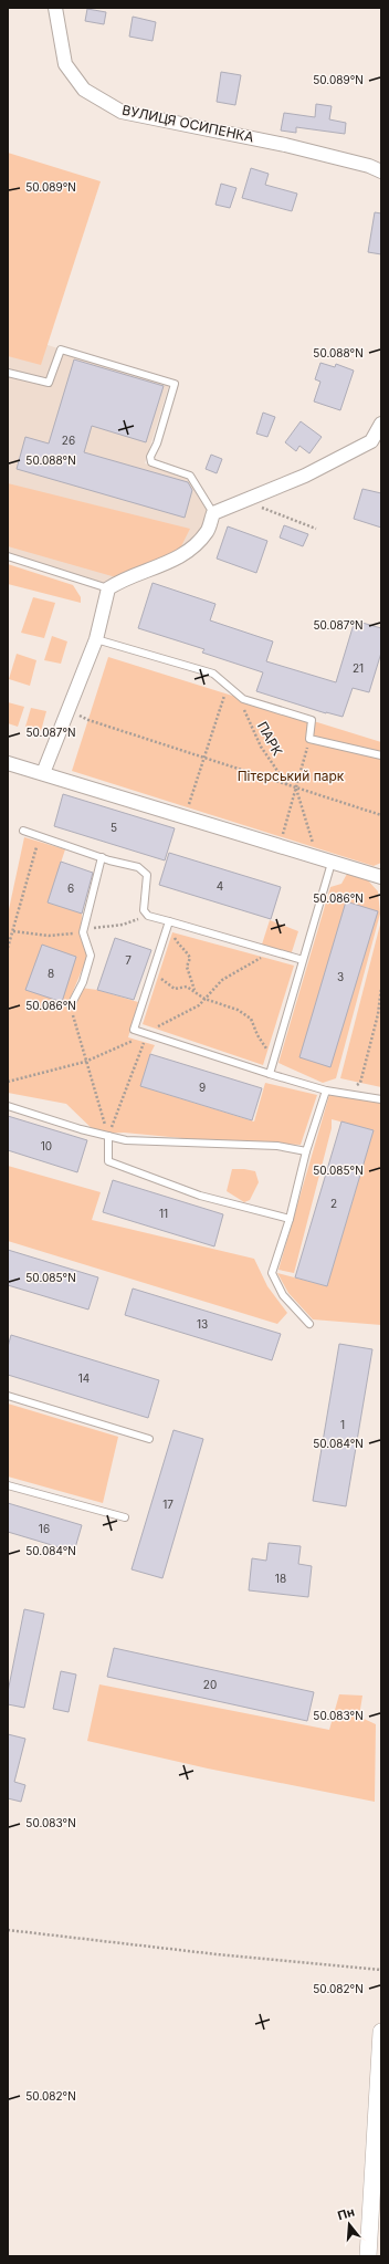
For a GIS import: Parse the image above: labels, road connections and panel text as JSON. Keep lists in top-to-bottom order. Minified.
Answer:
{"streets":{"street":["ВУЛИЦЯ ОСИПЕНКА"],"path":["ПАРК"]},"parks":["Пітєрський парк"],"house_numbers":["26","21","5","4","6","7","8","3","9","10","2","11","13","14","1","17","16","18","20"],"north":"top","coordinates":["50.089°N","50.088°N","50.087°N","50.086°N","50.085°N","50.084°N","50.083°N","50.082°N"]}
